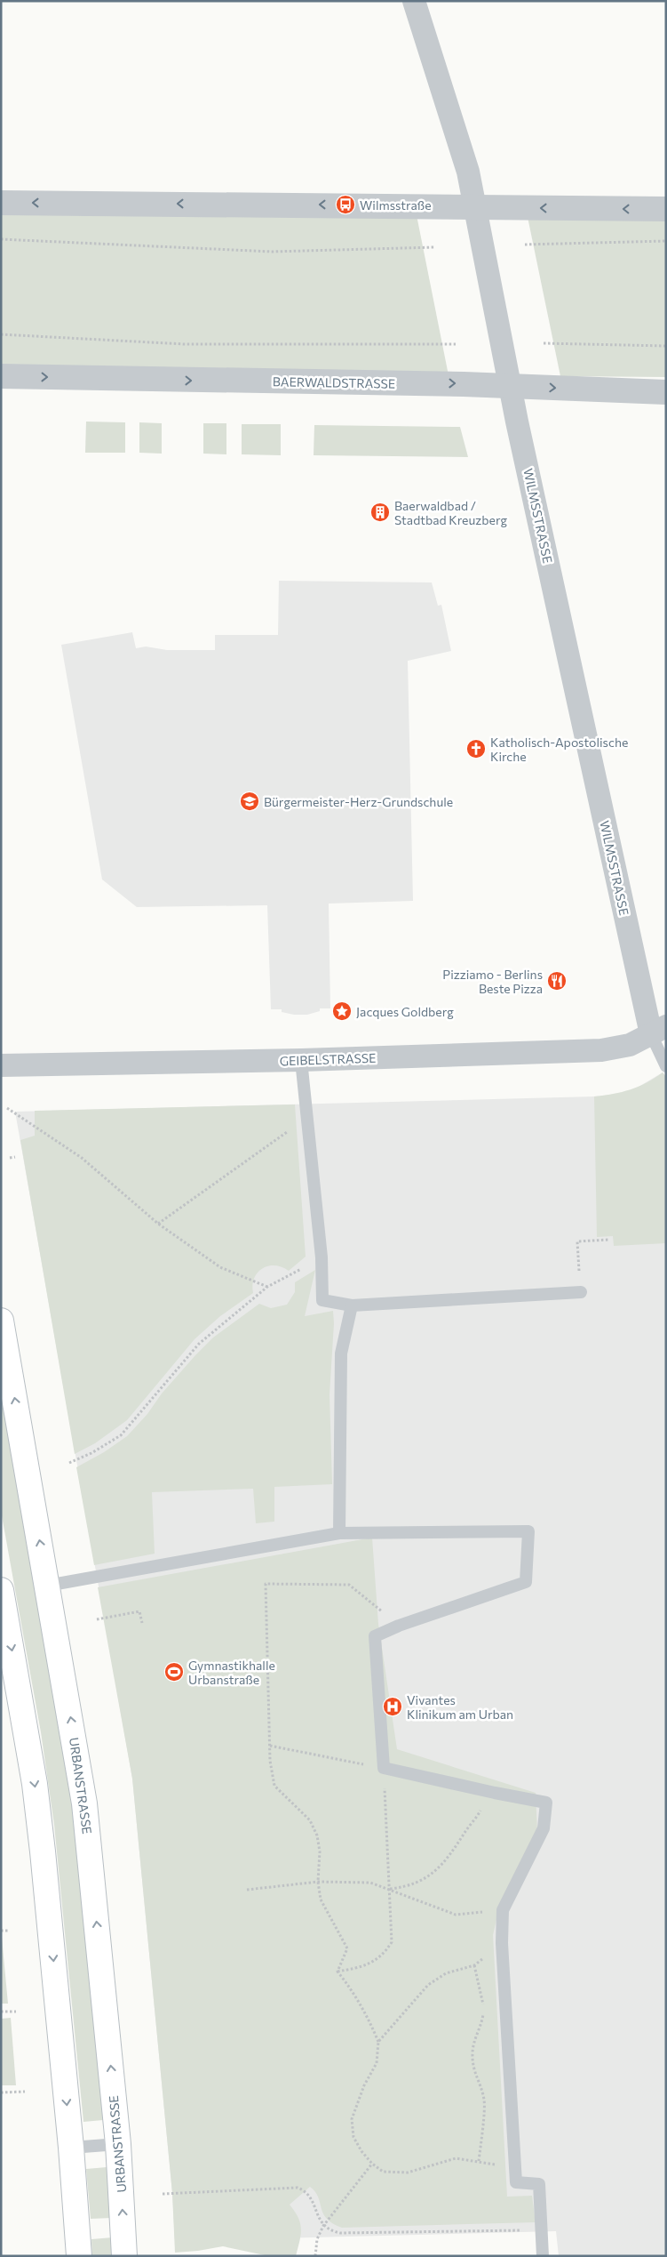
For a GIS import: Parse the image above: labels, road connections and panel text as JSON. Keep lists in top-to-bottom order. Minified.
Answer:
{"streets":{"main road":["URBANSTRASSE"],"street":["BAERWALDSTRASSE","WILMSSTRASSE","GEIBELSTRASSE"]},"crossings":[["BAERWALDSTRASSE","WILMSSTRASSE"],["WILMSSTRASSE","GEIBELSTRASSE"]],"places":{"bus stop":["Wilmsstraße"],"building":["Baerwaldbad / Stadtbad Kreuzberg"],"church":["Katholisch-Apostolische Kirche"],"school or university":["Bürgermeister-Herz-Grundschule"],"restaurant":["Pizziamo - Berlins Beste Pizza"],"place":["Jacques Goldberg"],"sports":["Gymnastikhalle Urbanstraße"],"hospital":["Vivantes Klinikum am Urban"]}}
